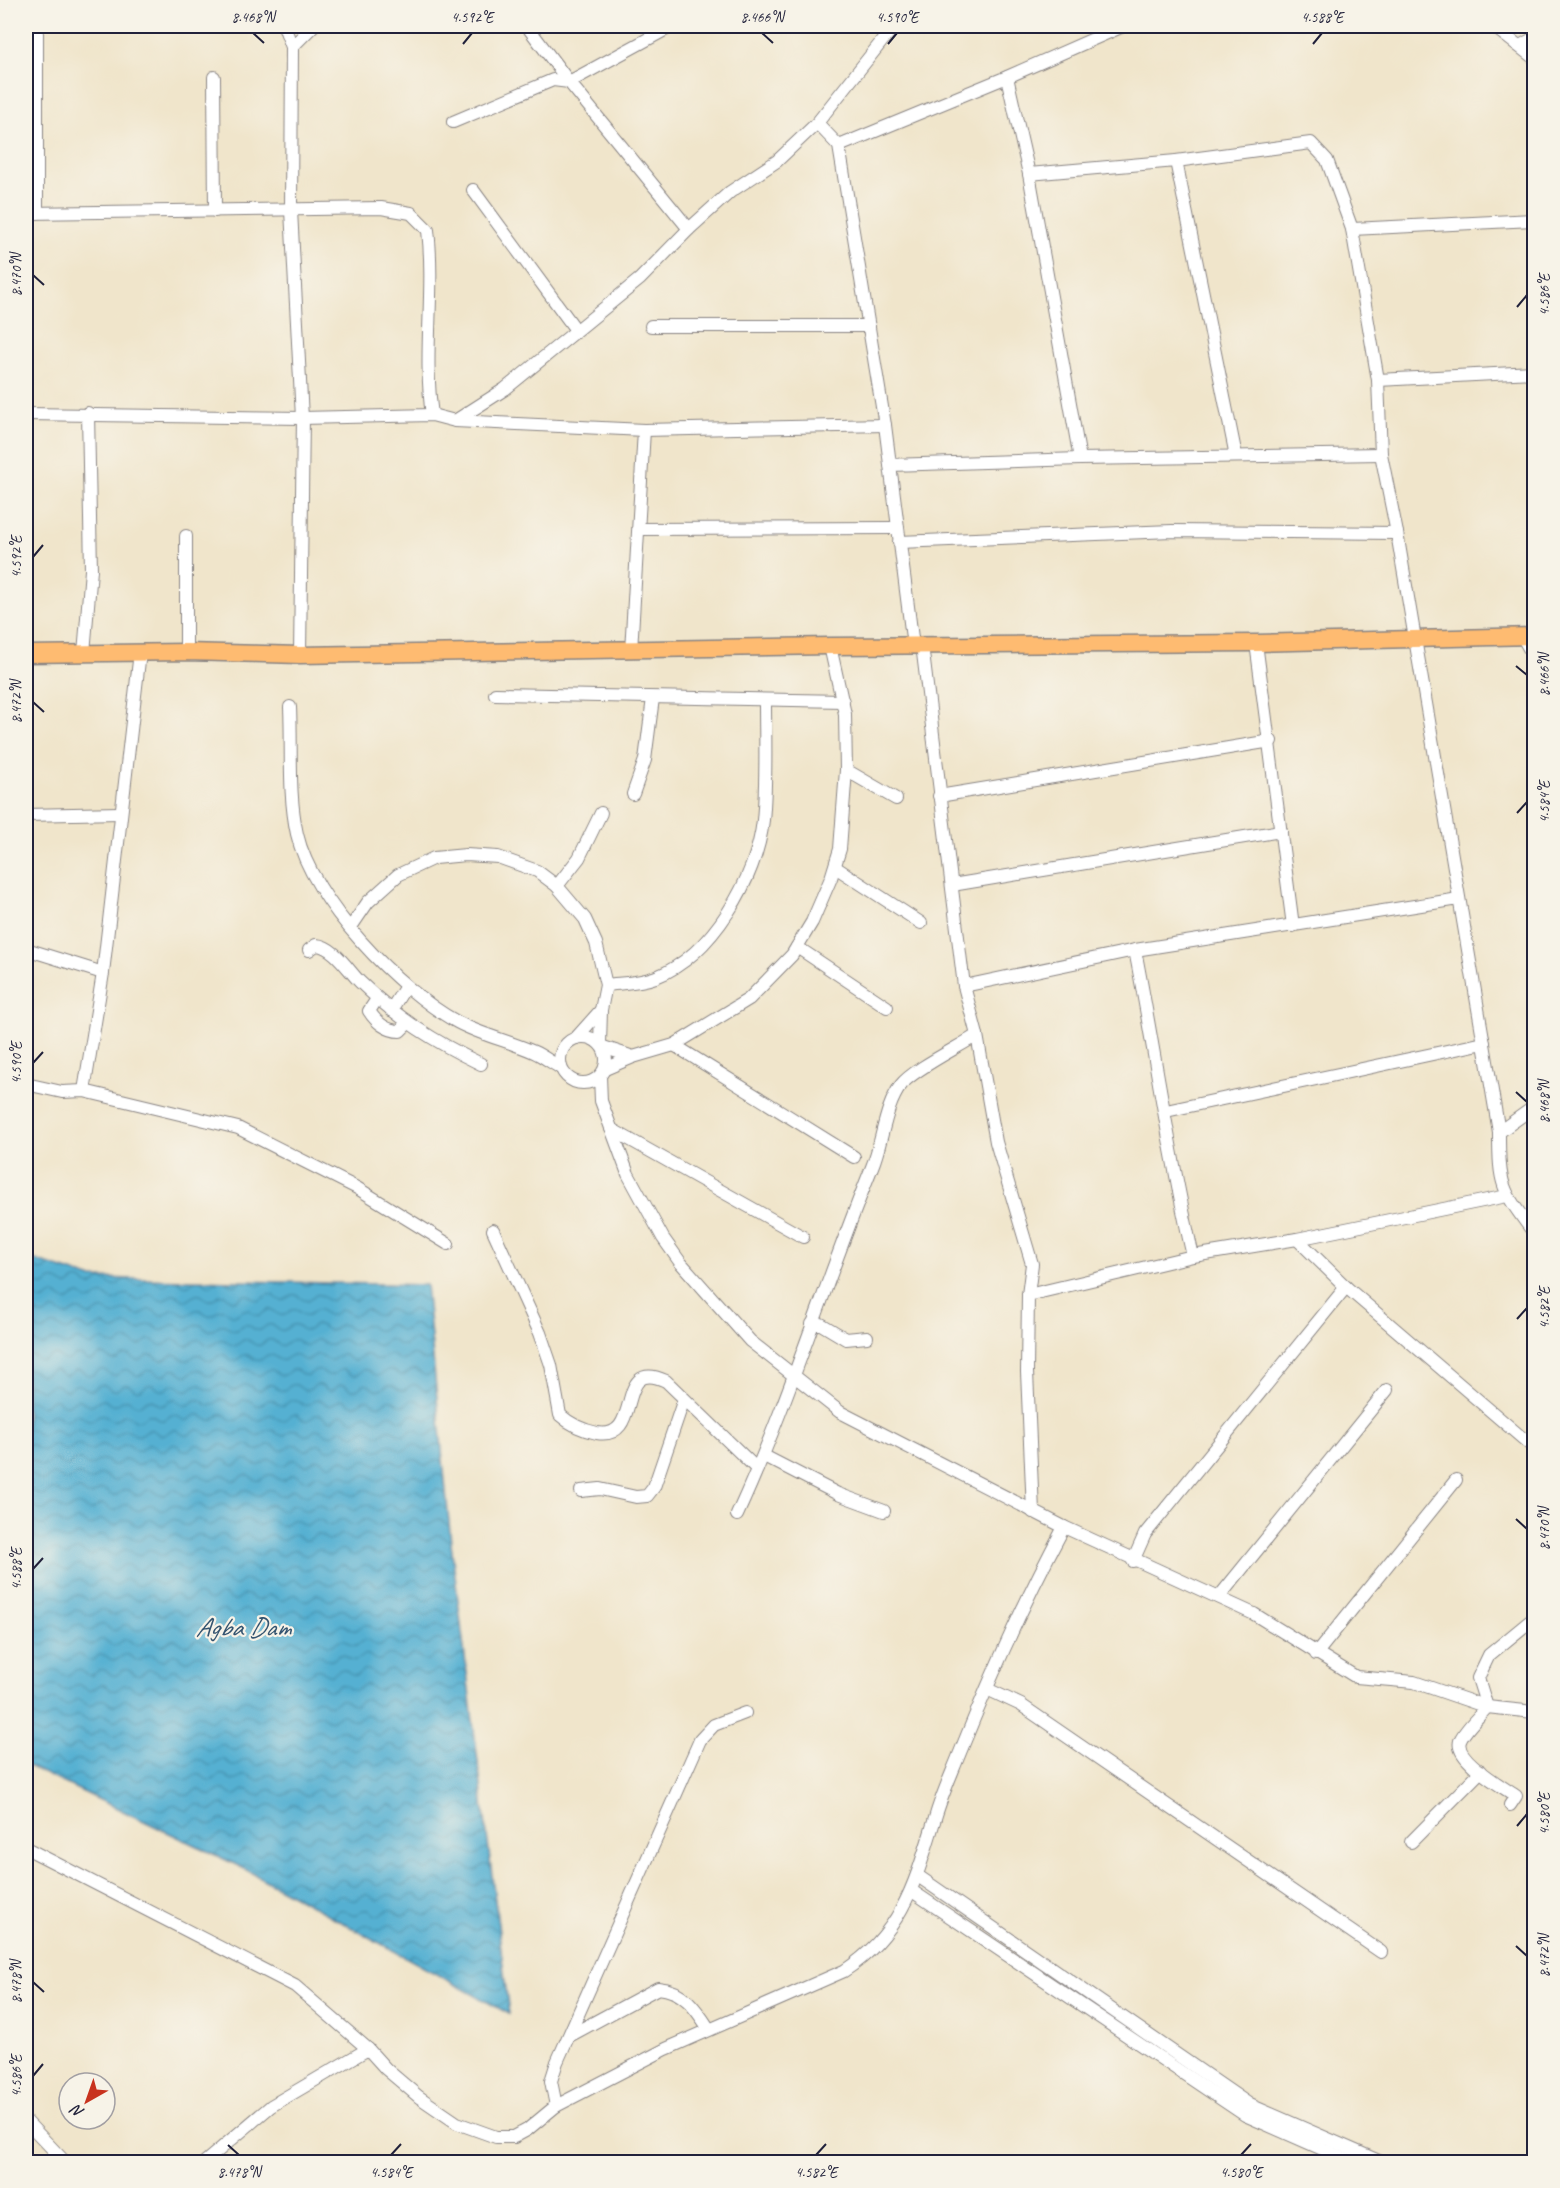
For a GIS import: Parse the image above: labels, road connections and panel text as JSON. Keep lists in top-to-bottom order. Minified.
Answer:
{"water":["Agba Dam"],"north":"bottom left","coordinates":["8.468°N","4.592°E","8.466°N","4.590°E","4.588°E","8.470°N","4.586°E","8.472°N","4.584°E","4.582°E","4.580°E","8.478°N"]}
